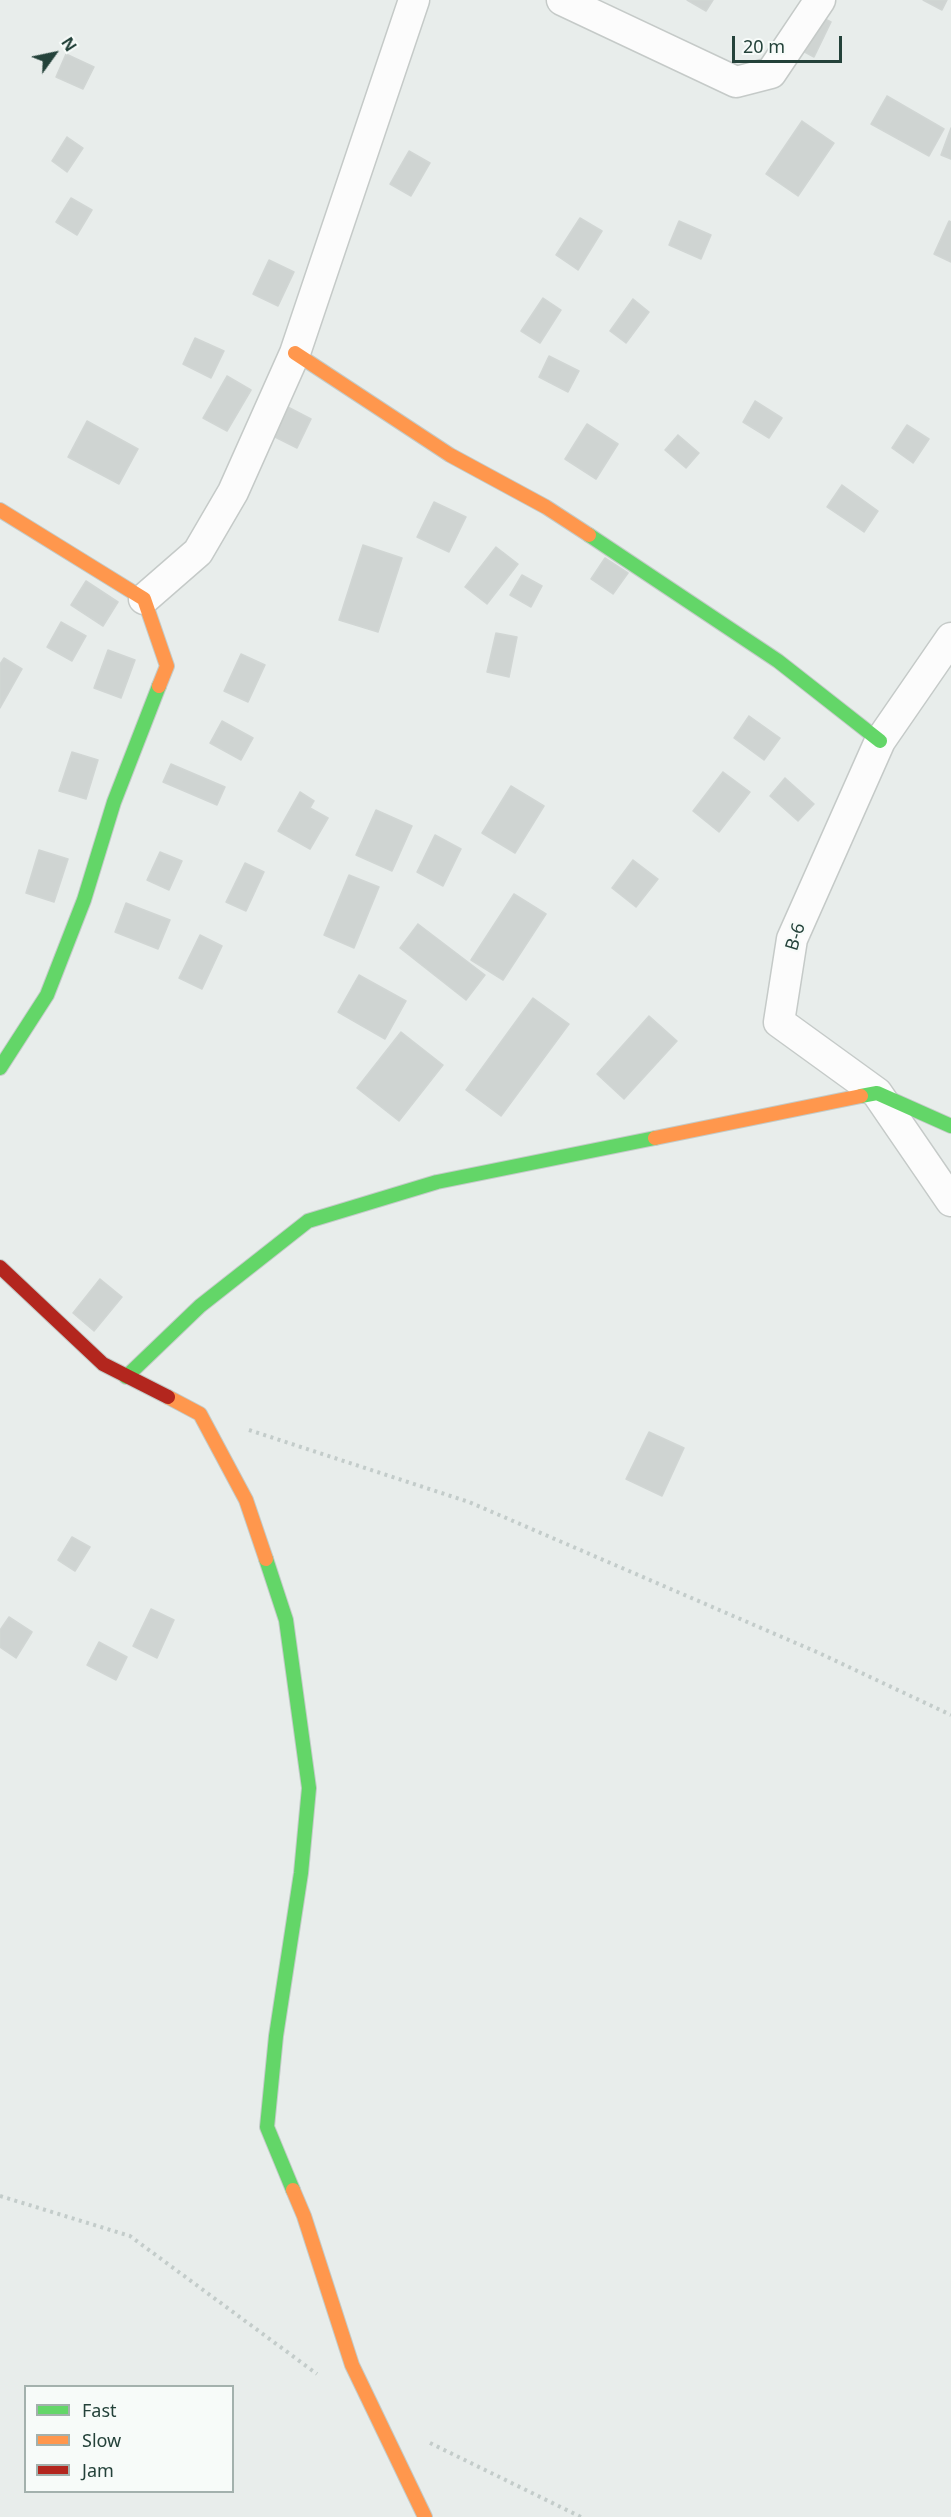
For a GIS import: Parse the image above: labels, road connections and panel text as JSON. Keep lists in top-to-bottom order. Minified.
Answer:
{"streets":{"street":["B-6"]},"legend":["Fast","Slow","Jam"],"scale_bar":"20 m","north":"top right"}
